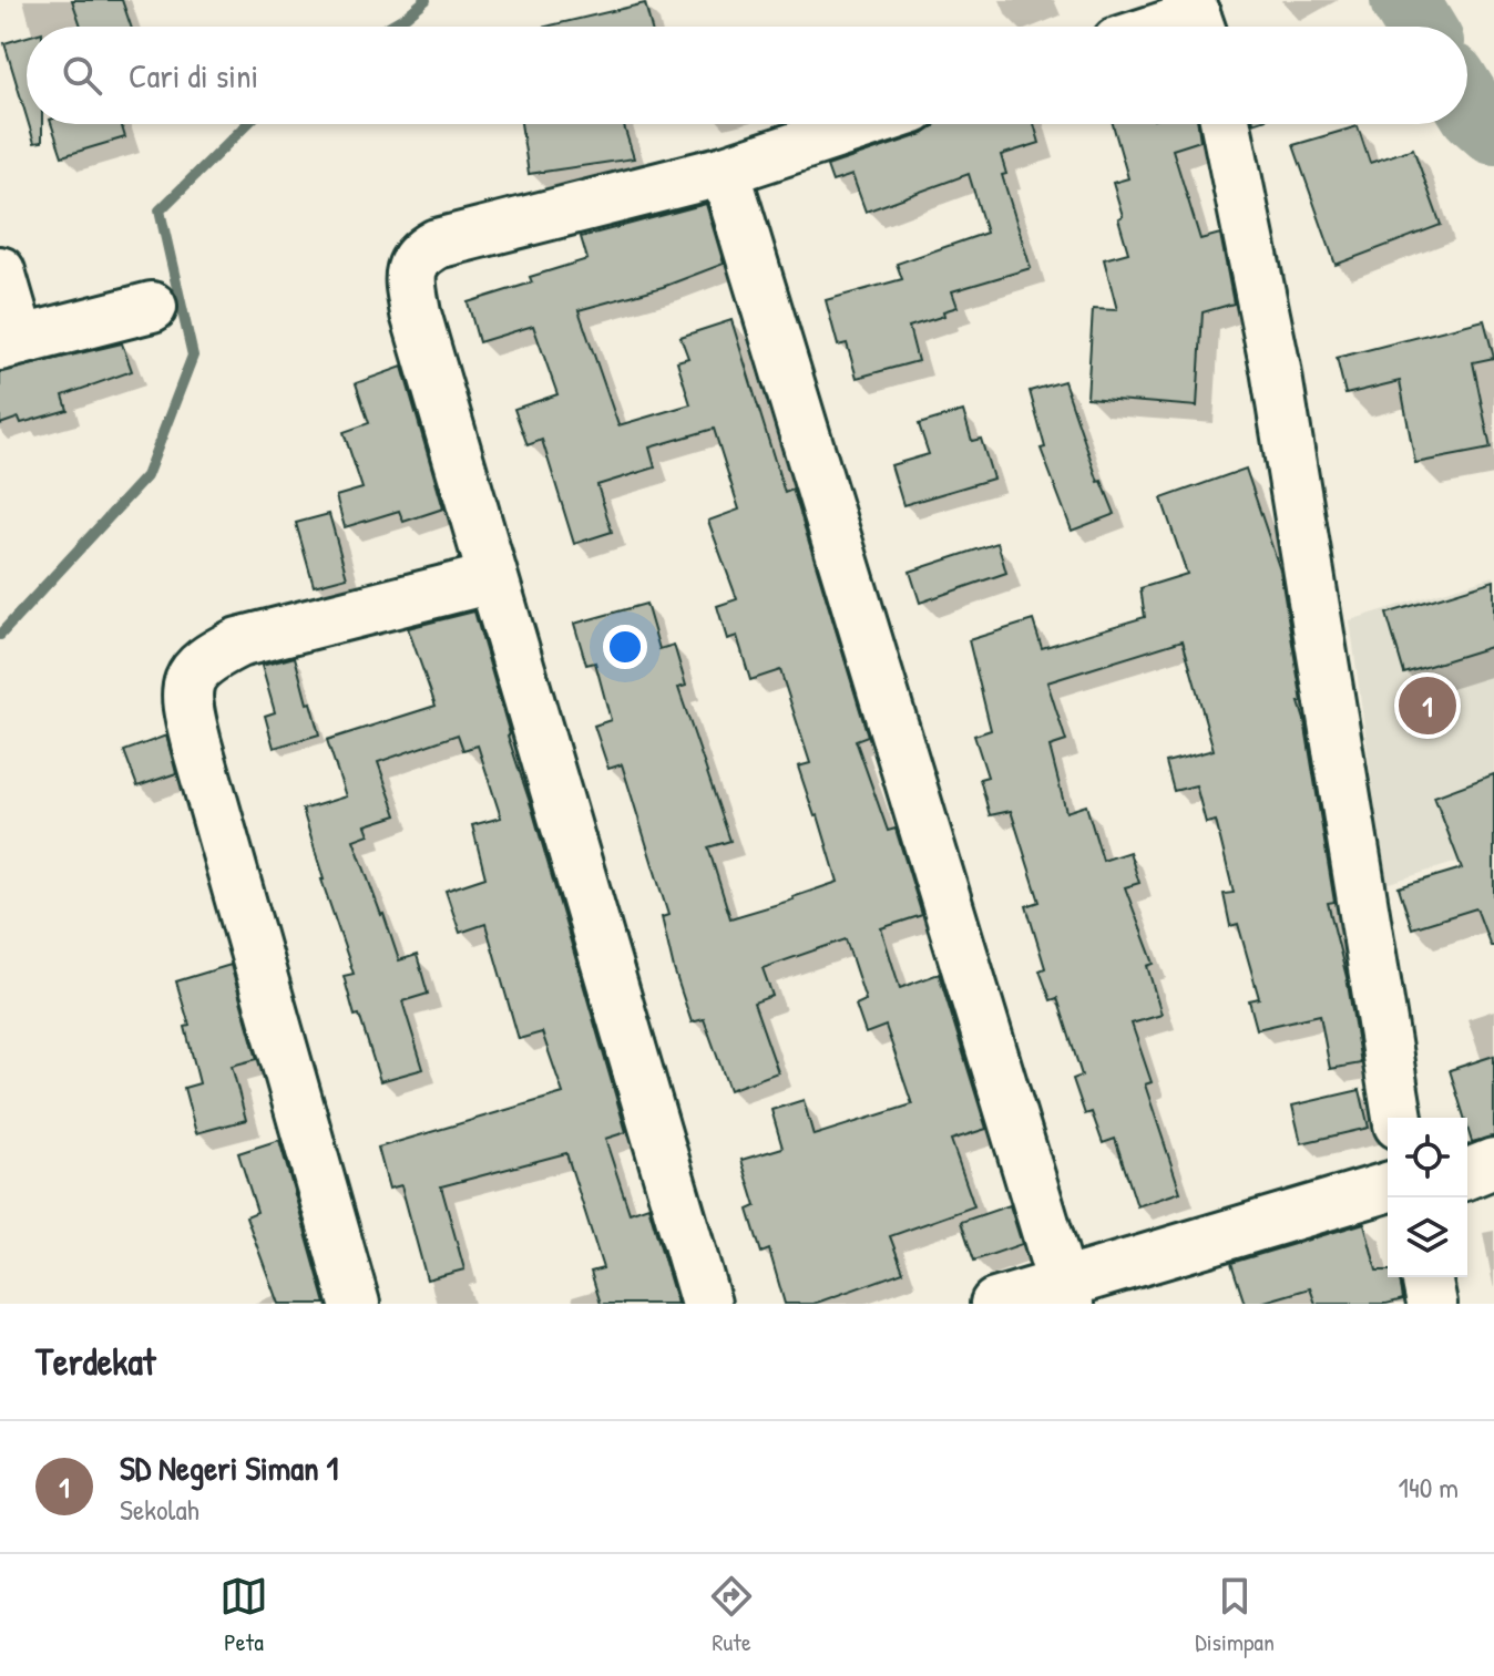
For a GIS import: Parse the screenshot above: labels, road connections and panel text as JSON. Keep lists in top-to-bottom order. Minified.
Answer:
{"page":{"search":"Cari di sini","pins":"1","heading":"Terdekat","list":[{"mark":"1","name":"SD Negeri Siman 1","note":"Sekolah","value":"140 m"}],"nav":["Peta","Rute","Disimpan"]}}
